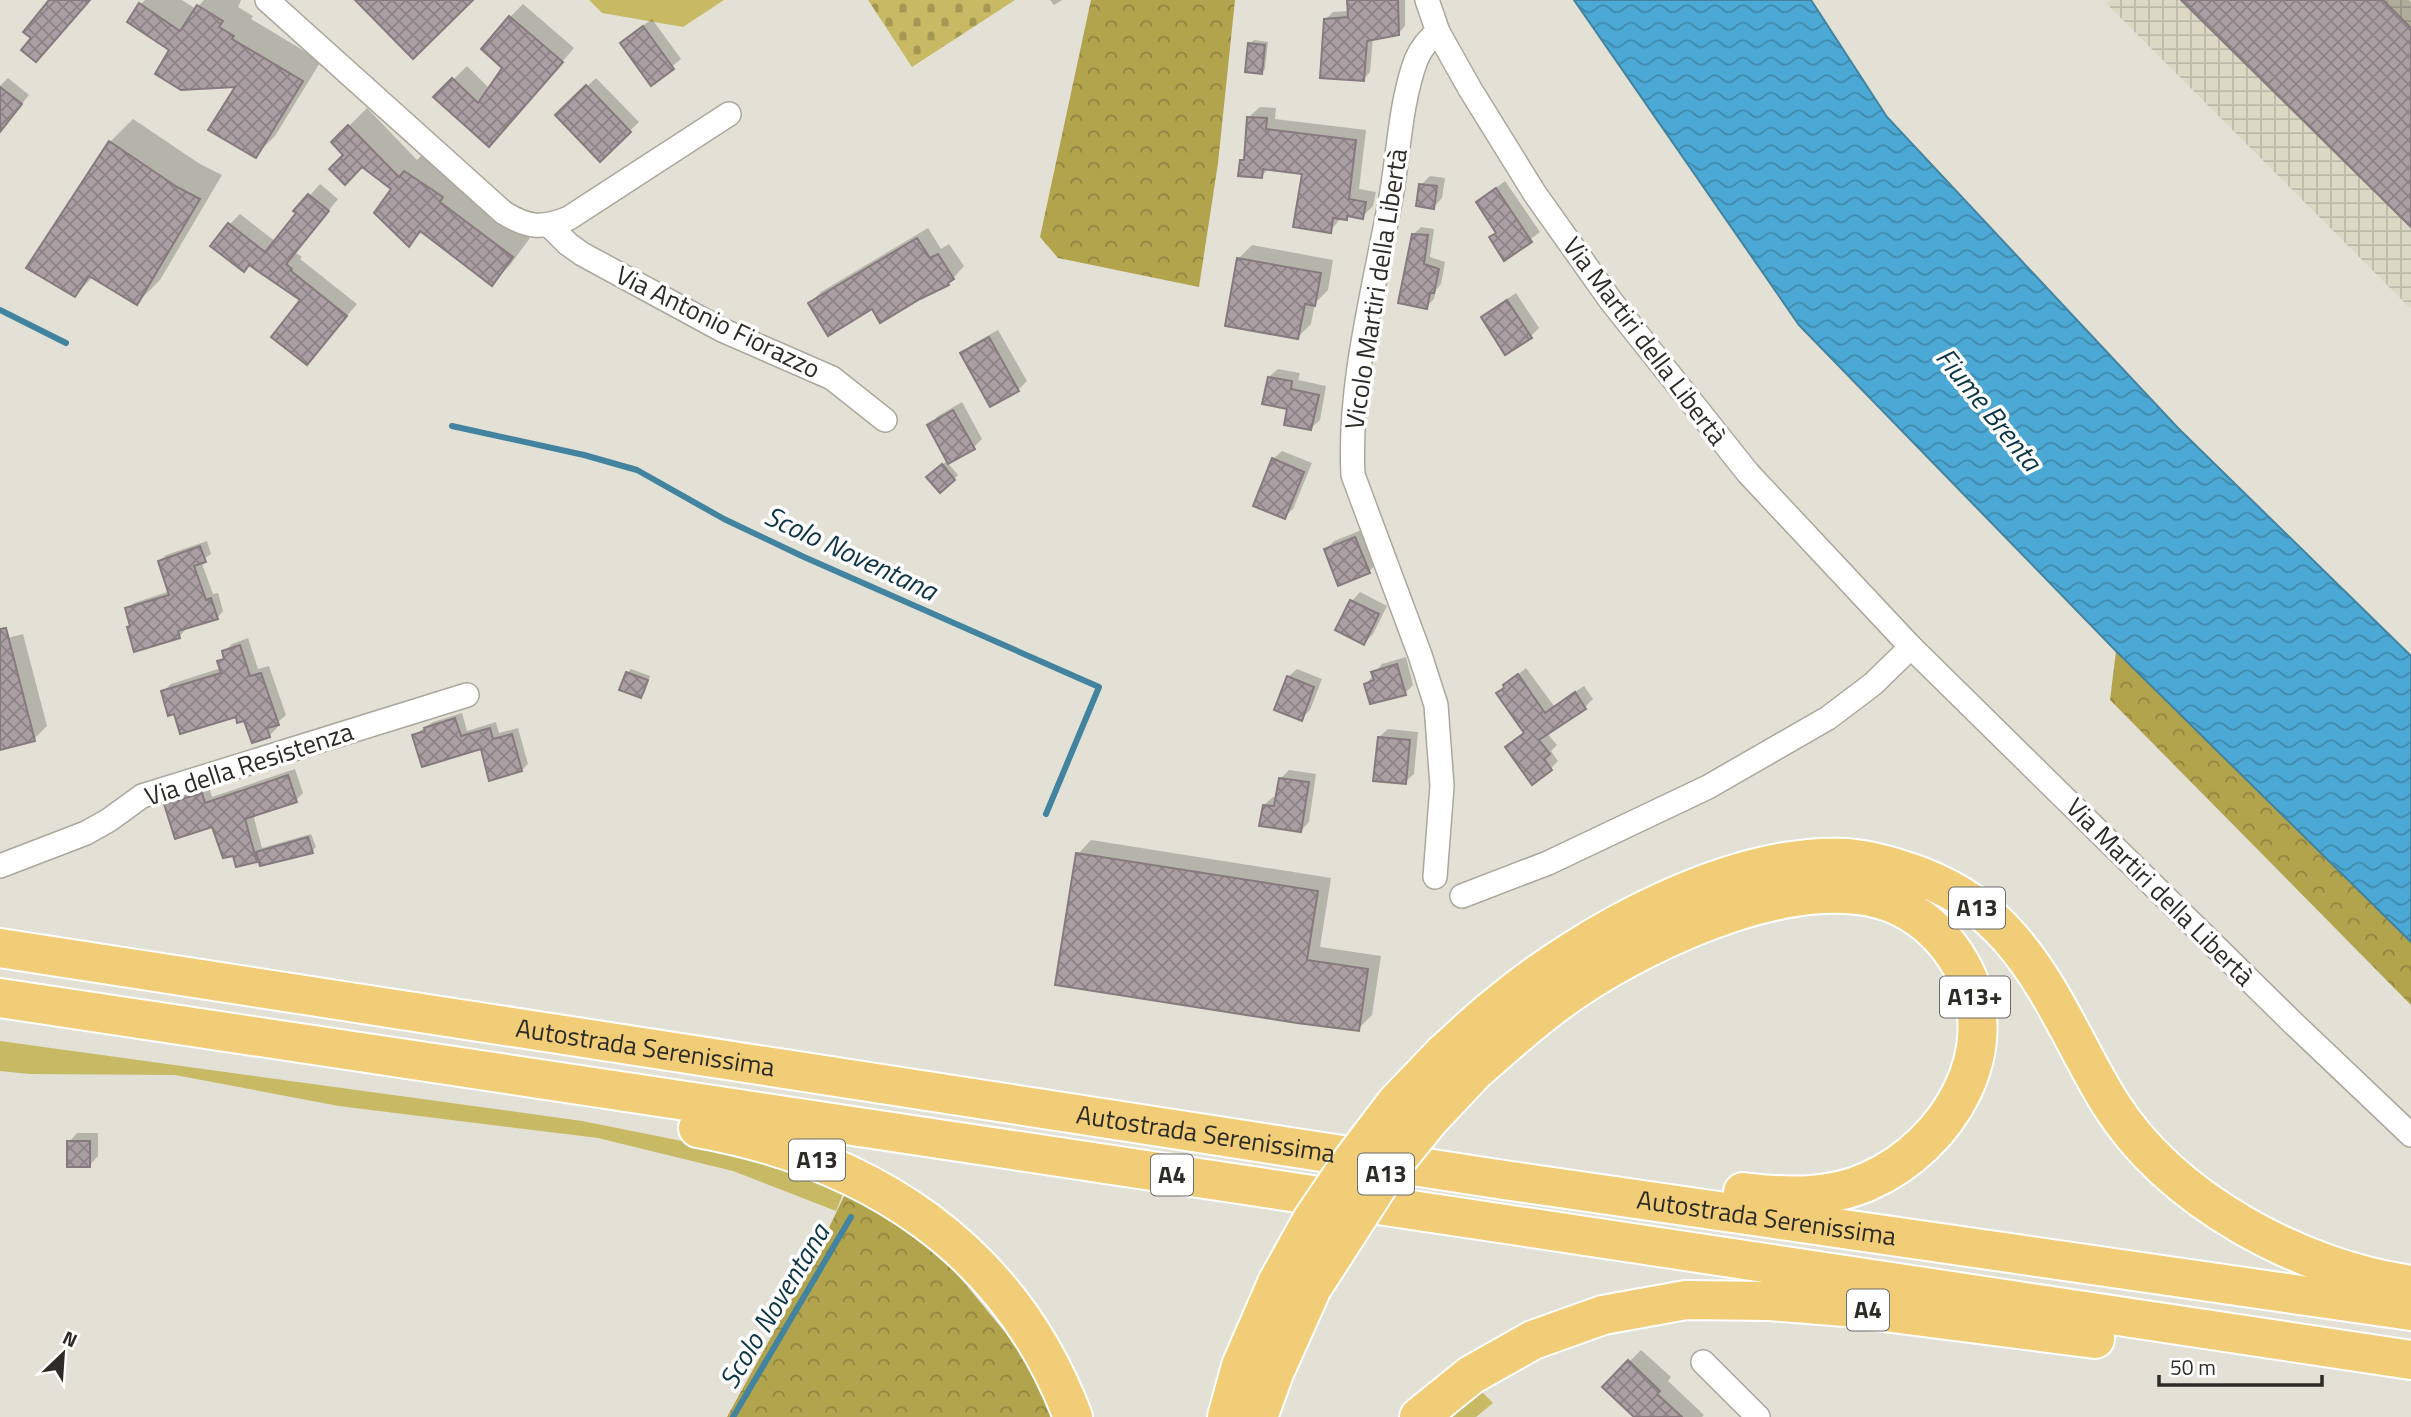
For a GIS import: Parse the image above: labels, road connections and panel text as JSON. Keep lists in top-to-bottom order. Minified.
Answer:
{"streets":{"highway":["A13","A13+","Autostrada Serenissima","A4"],"street":["Vicolo Martiri della Libertà","Via Antonio Fiorazzo","Via Martiri della Libertà","Via della Resistenza"]},"crossings":[["Vicolo Martiri della Libertà","Via Martiri della Libertà"],["A13","A13+"],["A13","Autostrada Serenissima"],["A13+","Autostrada Serenissima"],["Autostrada Serenissima","A4"]],"water":["Fiume Brenta","Scolo Noventana"],"scale_bar":"50 m","north":"top right"}
